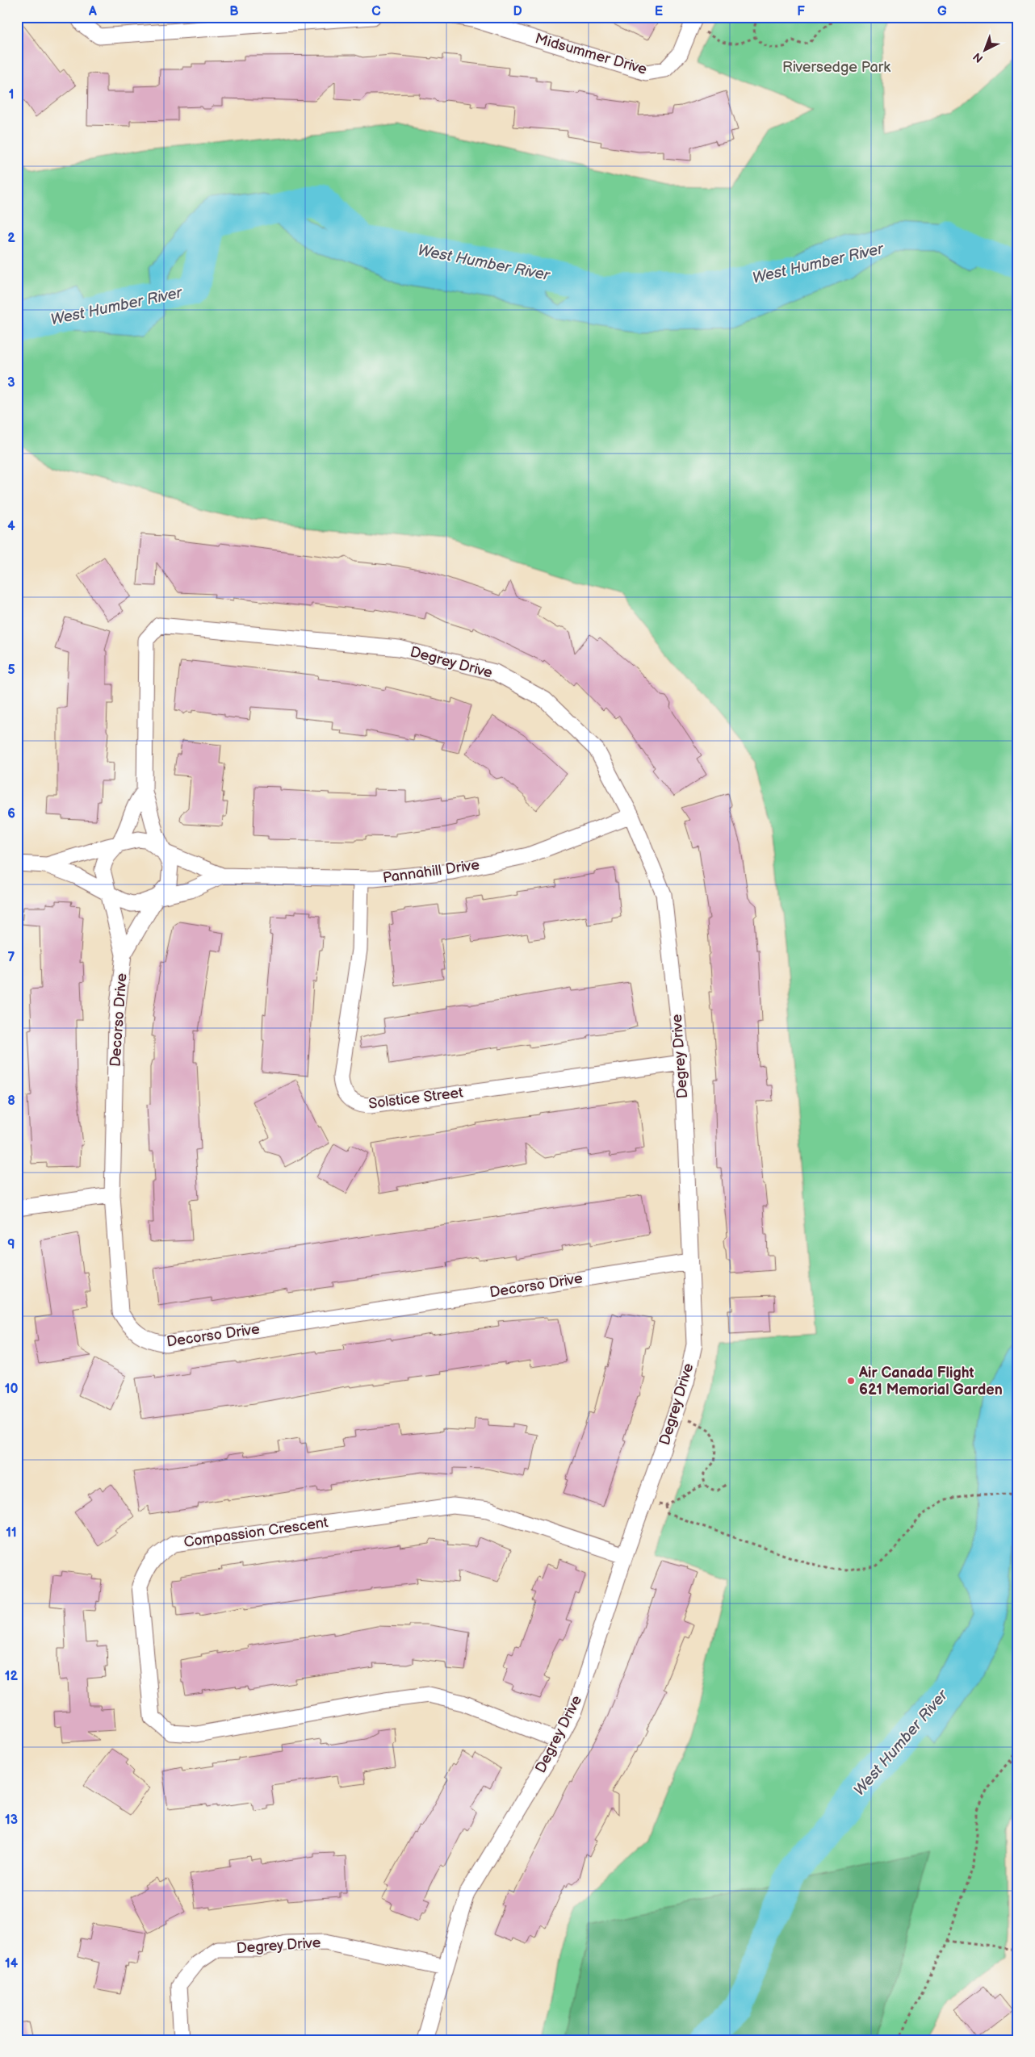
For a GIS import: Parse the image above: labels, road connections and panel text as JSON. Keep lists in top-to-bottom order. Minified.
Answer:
{"streets":{"street":["Midsummer Drive","Degrey Drive","Pannahill Drive","Decorso Drive","Solstice Street","Compassion Crescent"]},"crossings":[["Degrey Drive","Pannahill Drive"],["Degrey Drive","Decorso Drive"],["Degrey Drive","Solstice Street"],["Degrey Drive","Compassion Crescent"],["Pannahill Drive","Decorso Drive"],["Pannahill Drive","Solstice Street"]],"water":["West Humber River"],"parks":["Riversedge Park"],"places":["Air Canada Flight 621 Memorial Garden"],"north":"bottom left","grid":{"columns":["A","B","C","D","E","F","G"],"rows":["1","2","3","4","5","6","7","8","9","10","11","12","13","14"]}}
